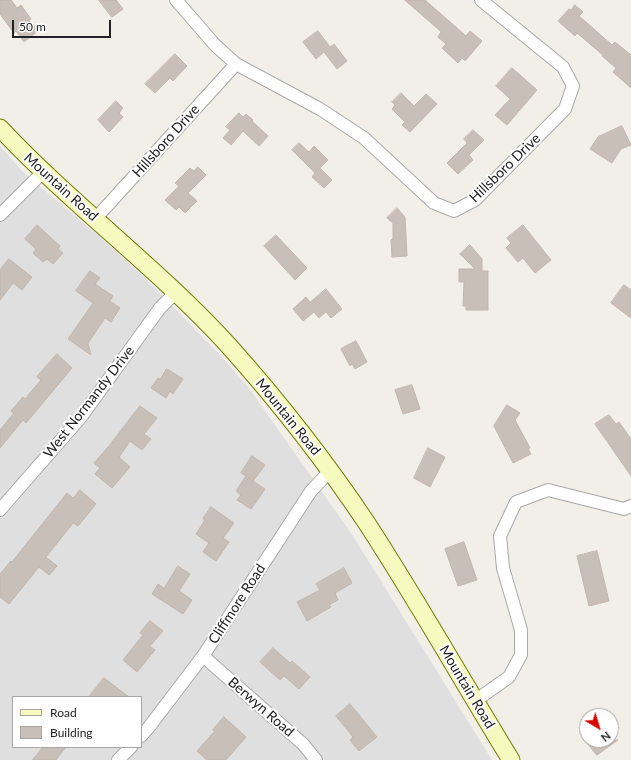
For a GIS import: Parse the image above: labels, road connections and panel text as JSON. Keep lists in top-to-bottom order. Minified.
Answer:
{"streets":{"main road":["Mountain Road"],"street":["Hillsboro Drive","West Normandy Drive","Cliffmore Road","Berwyn Road"]},"crossings":[["Hillsboro Drive","Mountain Road"],["Mountain Road","West Normandy Drive"],["Mountain Road","Cliffmore Road"],["Cliffmore Road","Berwyn Road"]],"legend":["Road","Building"],"scale_bar":"50 m","north":"bottom right"}
